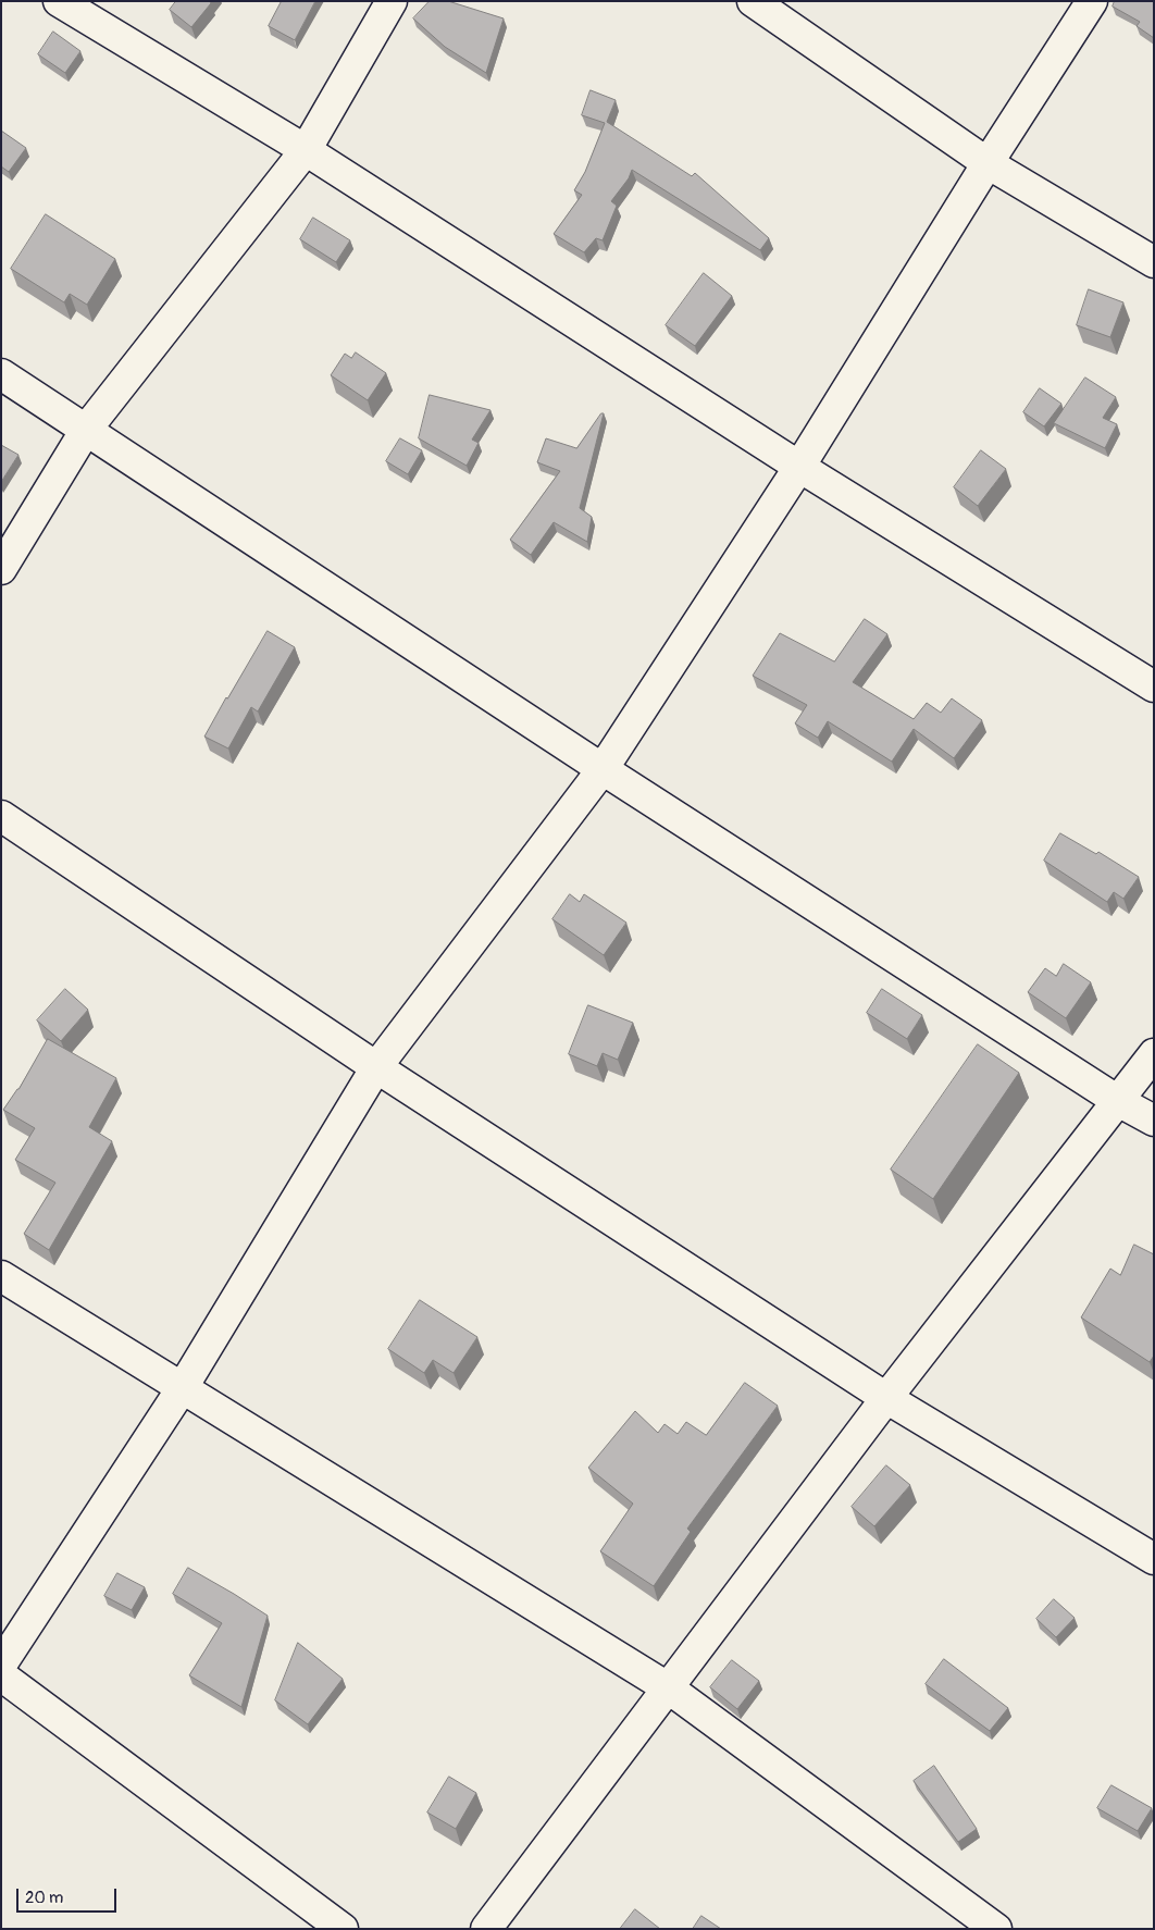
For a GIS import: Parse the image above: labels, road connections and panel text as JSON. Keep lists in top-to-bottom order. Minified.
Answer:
{"scale_bar":"20 m"}
